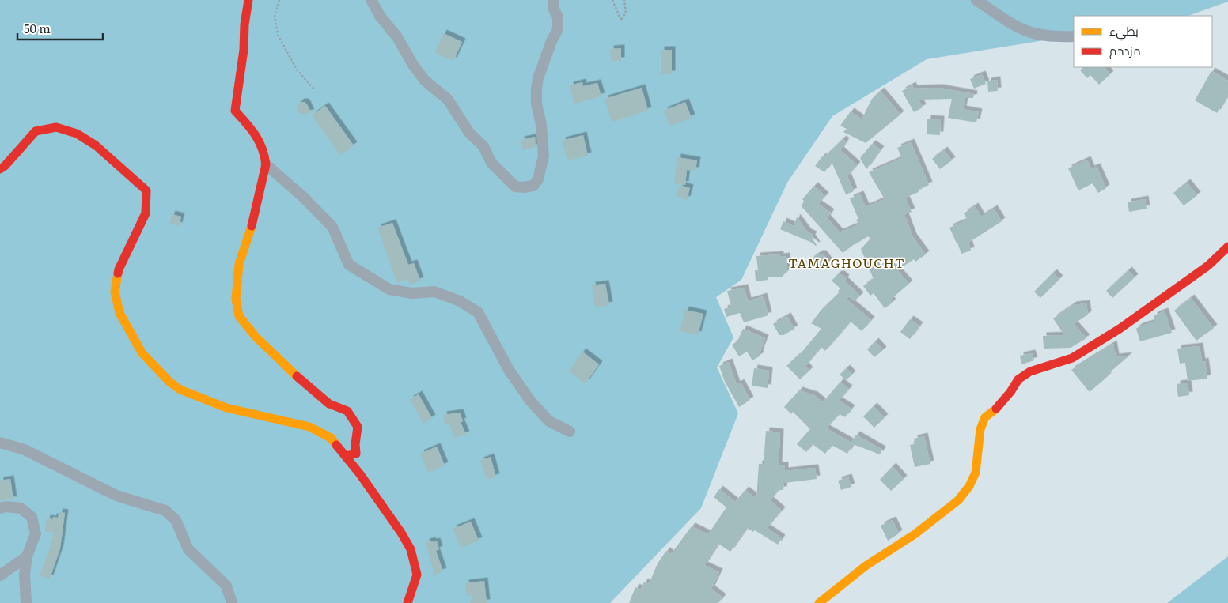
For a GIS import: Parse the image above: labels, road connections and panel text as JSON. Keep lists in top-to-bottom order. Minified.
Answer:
{"districts":["TAMAGHOUCHT"],"legend":["بطيء","مزدحم"],"scale_bar":"50 m"}
